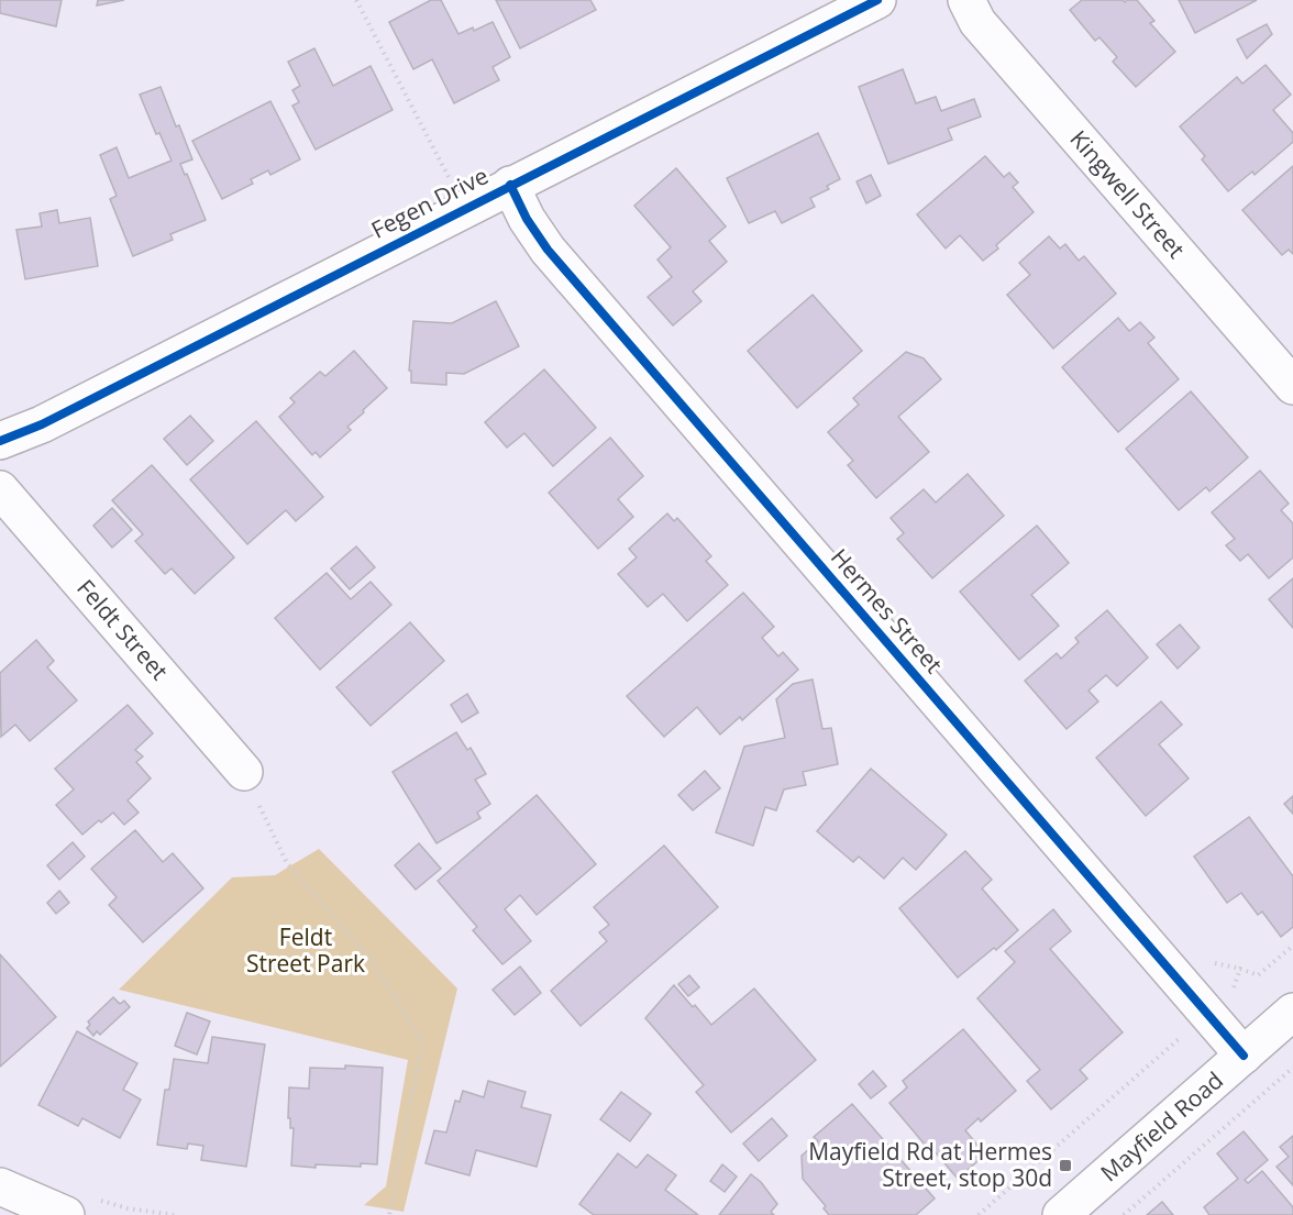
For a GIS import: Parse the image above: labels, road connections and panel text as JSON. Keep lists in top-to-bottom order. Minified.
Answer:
{"streets":{"street":["Kingwell Street","Fegen Drive","Hermes Street","Feldt Street","Mayfield Road"]},"crossings":[["Fegen Drive","Hermes Street"],["Hermes Street","Mayfield Road"]],"parks":["Feldt Street Park"],"places":{"transit":["Mayfield Rd at Hermes Street, stop 30d"]}}
